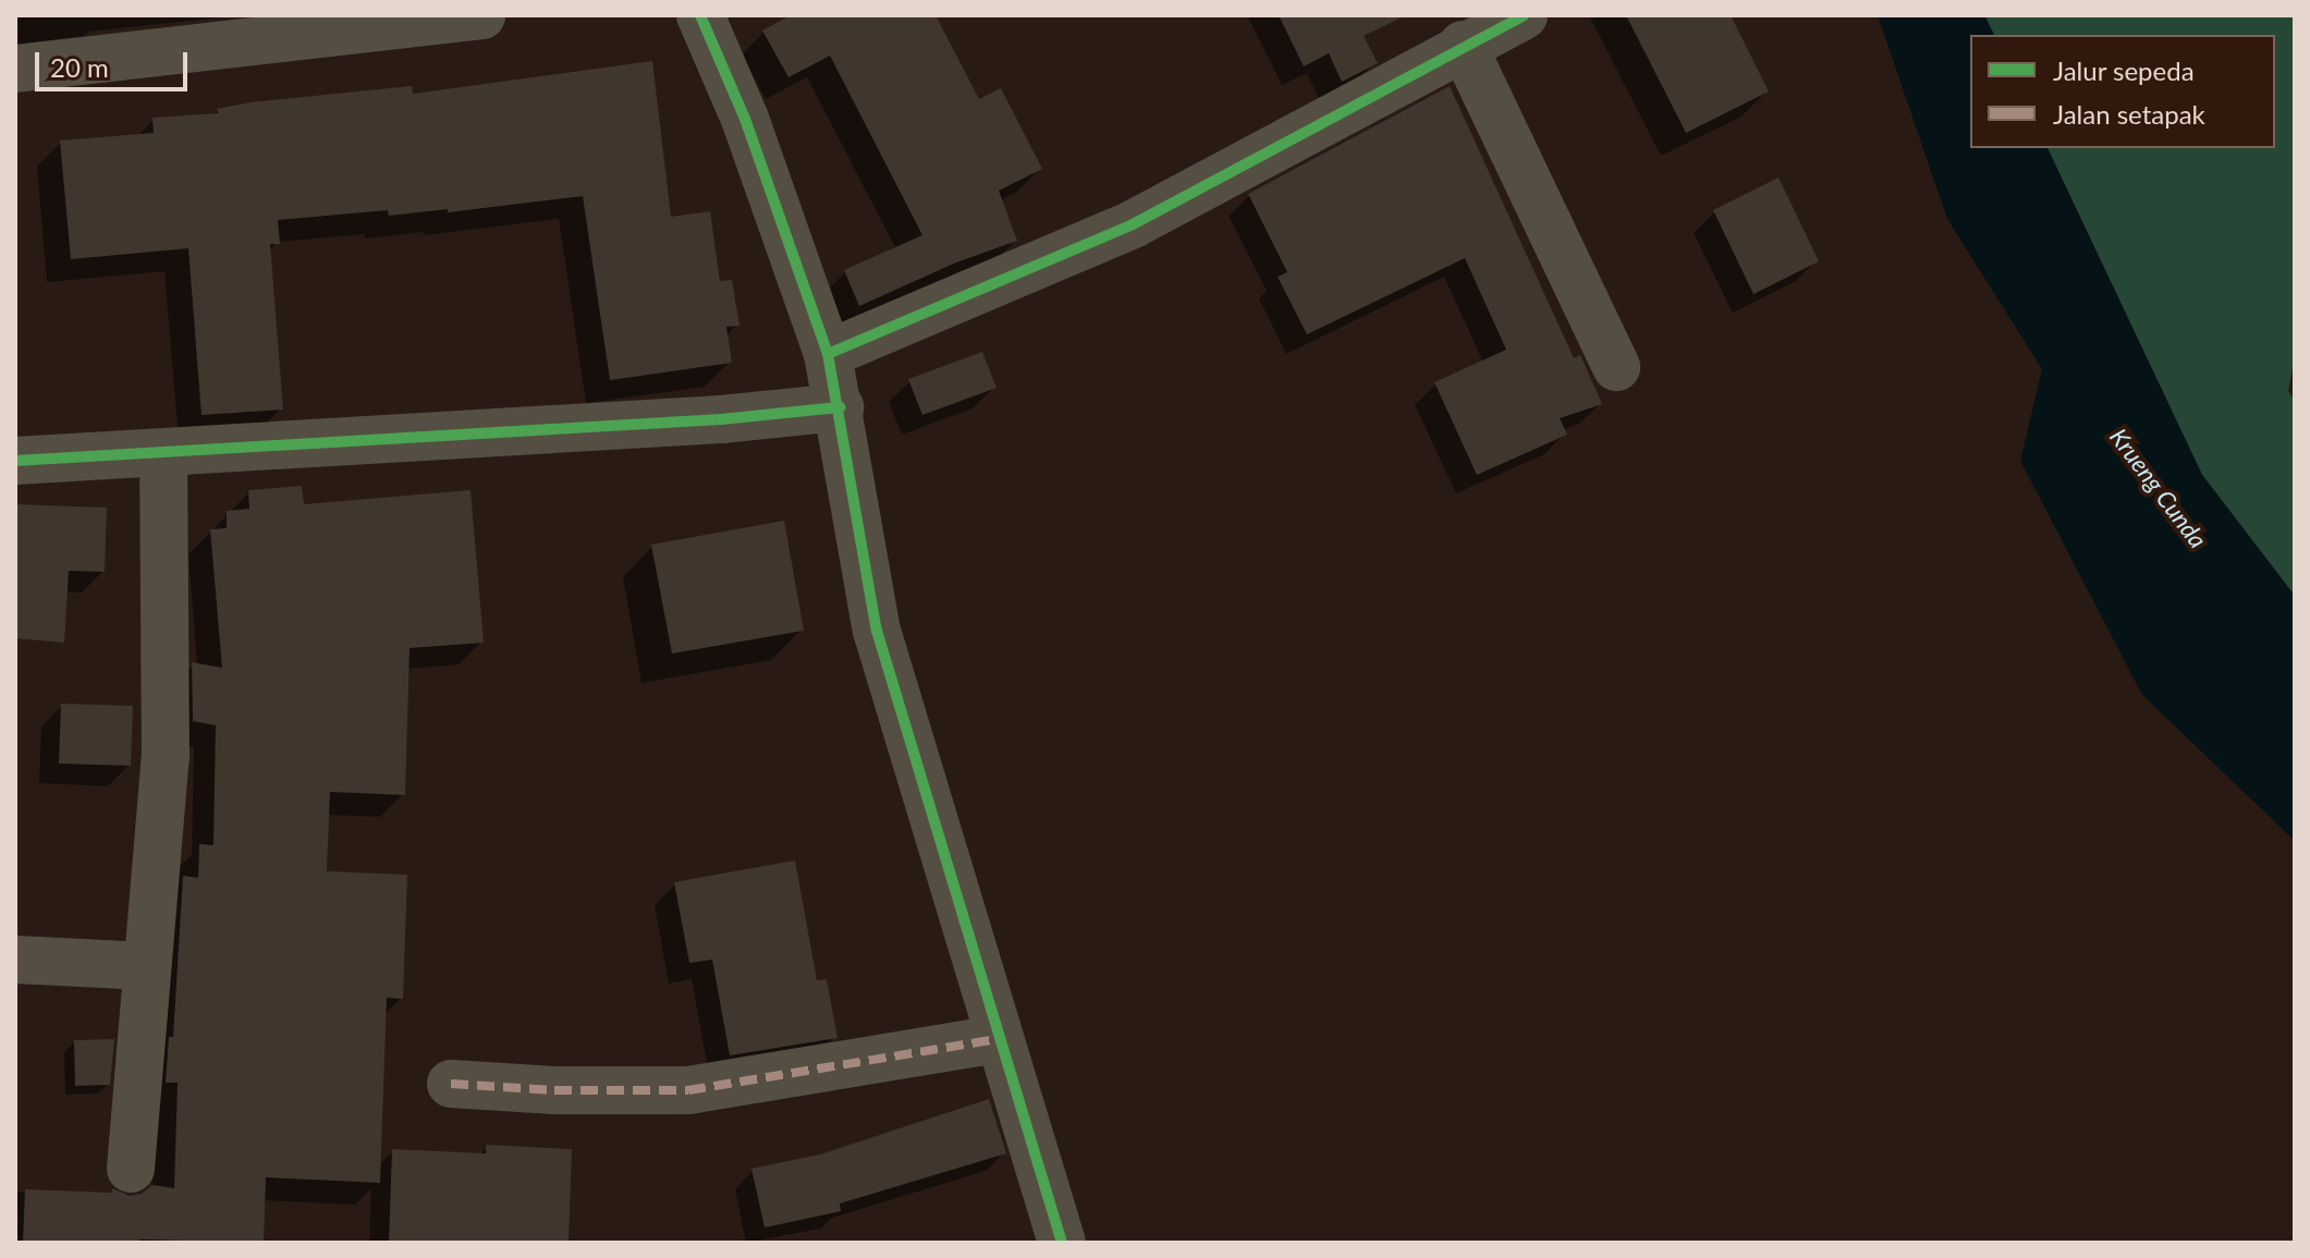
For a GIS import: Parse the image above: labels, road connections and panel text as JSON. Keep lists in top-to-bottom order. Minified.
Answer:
{"water":["Krueng Cunda"],"legend":["Jalur sepeda","Jalan setapak"],"scale_bar":"20 m"}
